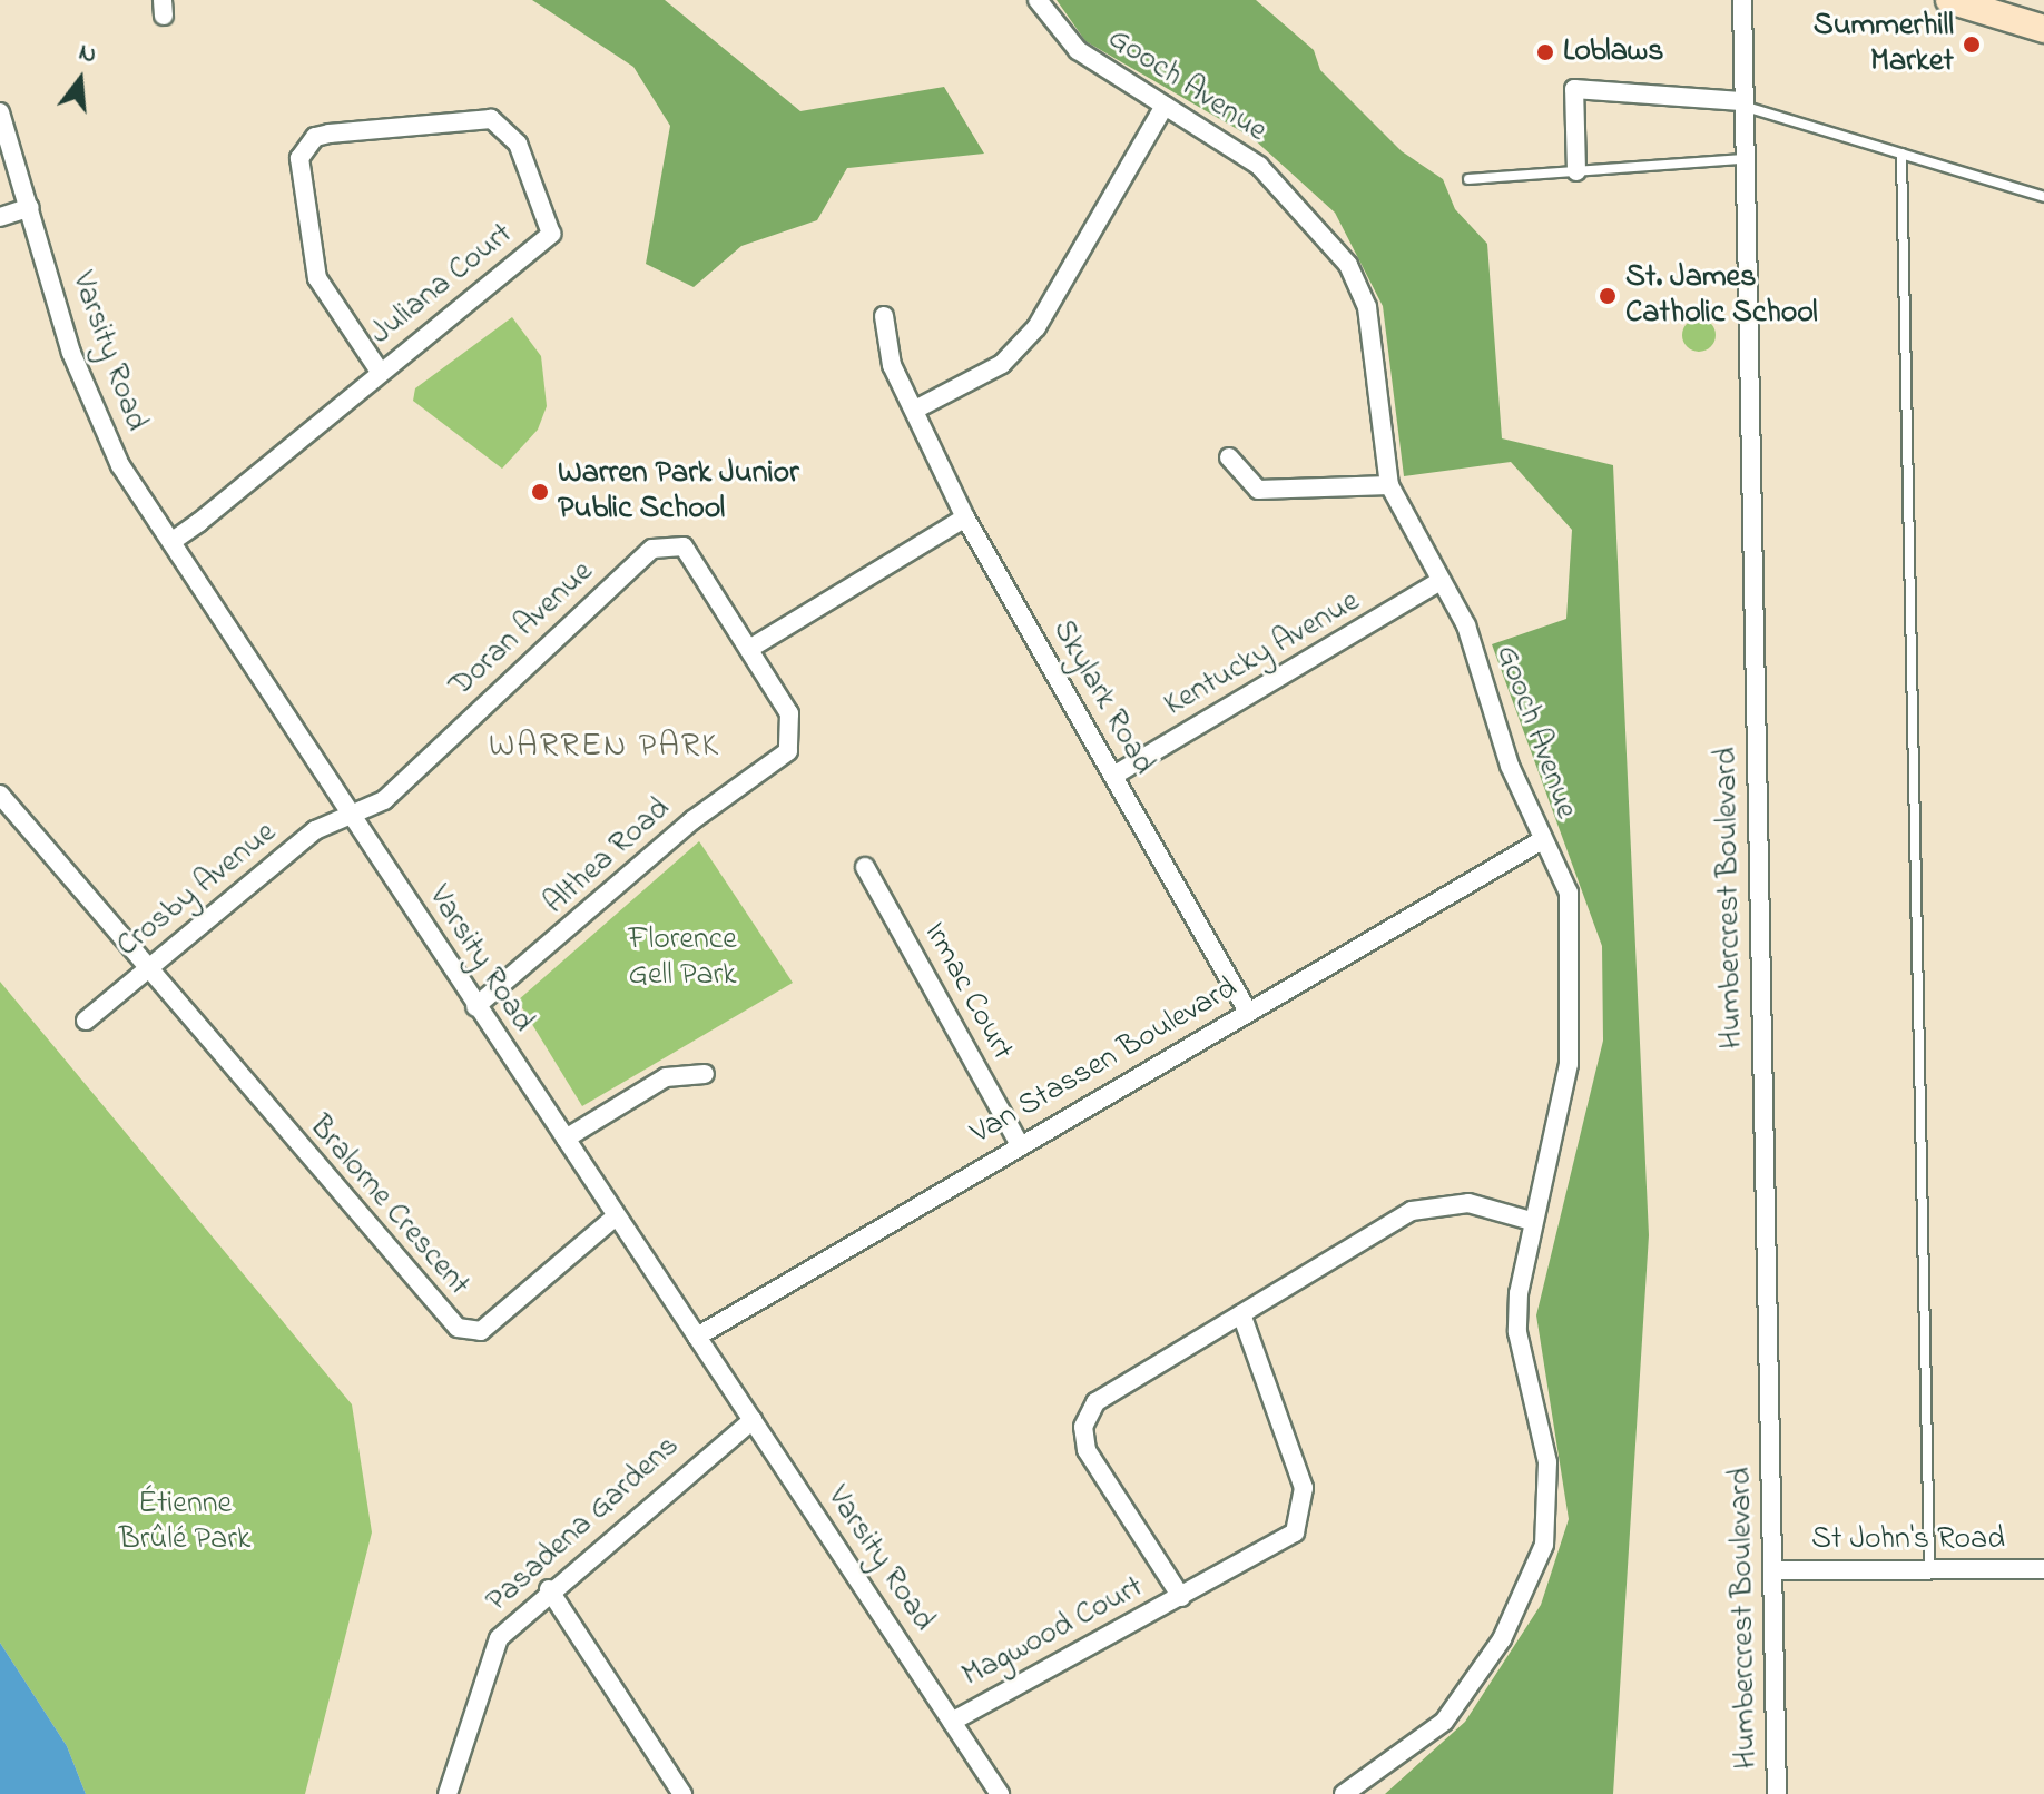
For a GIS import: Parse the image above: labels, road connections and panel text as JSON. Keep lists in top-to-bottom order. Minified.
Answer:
{"streets":{"street":["Gooch Avenue","Juliana Court","Varsity Road","Doran Avenue","Kentucky Avenue","Skylark Road","Althea Road","Crosby Avenue","Humbercrest Boulevard","Irmac Court","Van Stassen Boulevard","Bralorne Crescent","Pasadena Gardens","St John's Road","Magwood Court"]},"crossings":[["Gooch Avenue","Kentucky Avenue"],["Gooch Avenue","Van Stassen Boulevard"],["Gooch Avenue","Magwood Court"],["Juliana Court","Varsity Road"],["Varsity Road","Doran Avenue"],["Varsity Road","Althea Road"],["Varsity Road","Crosby Avenue"],["Varsity Road","Van Stassen Boulevard"],["Varsity Road","Bralorne Crescent"],["Varsity Road","Pasadena Gardens"],["Varsity Road","Magwood Court"],["Doran Avenue","Althea Road"],["Doran Avenue","Crosby Avenue"],["Kentucky Avenue","Skylark Road"],["Skylark Road","Van Stassen Boulevard"],["Crosby Avenue","Bralorne Crescent"],["Humbercrest Boulevard","St John's Road"],["Irmac Court","Van Stassen Boulevard"]],"districts":["WARREN PARK"],"parks":["Florence Gell Park","Étienne Brûlé Park"],"places":["Summerhill Market","Loblaws","St. James Catholic School","Warren Park Junior Public School"],"north":"top"}
